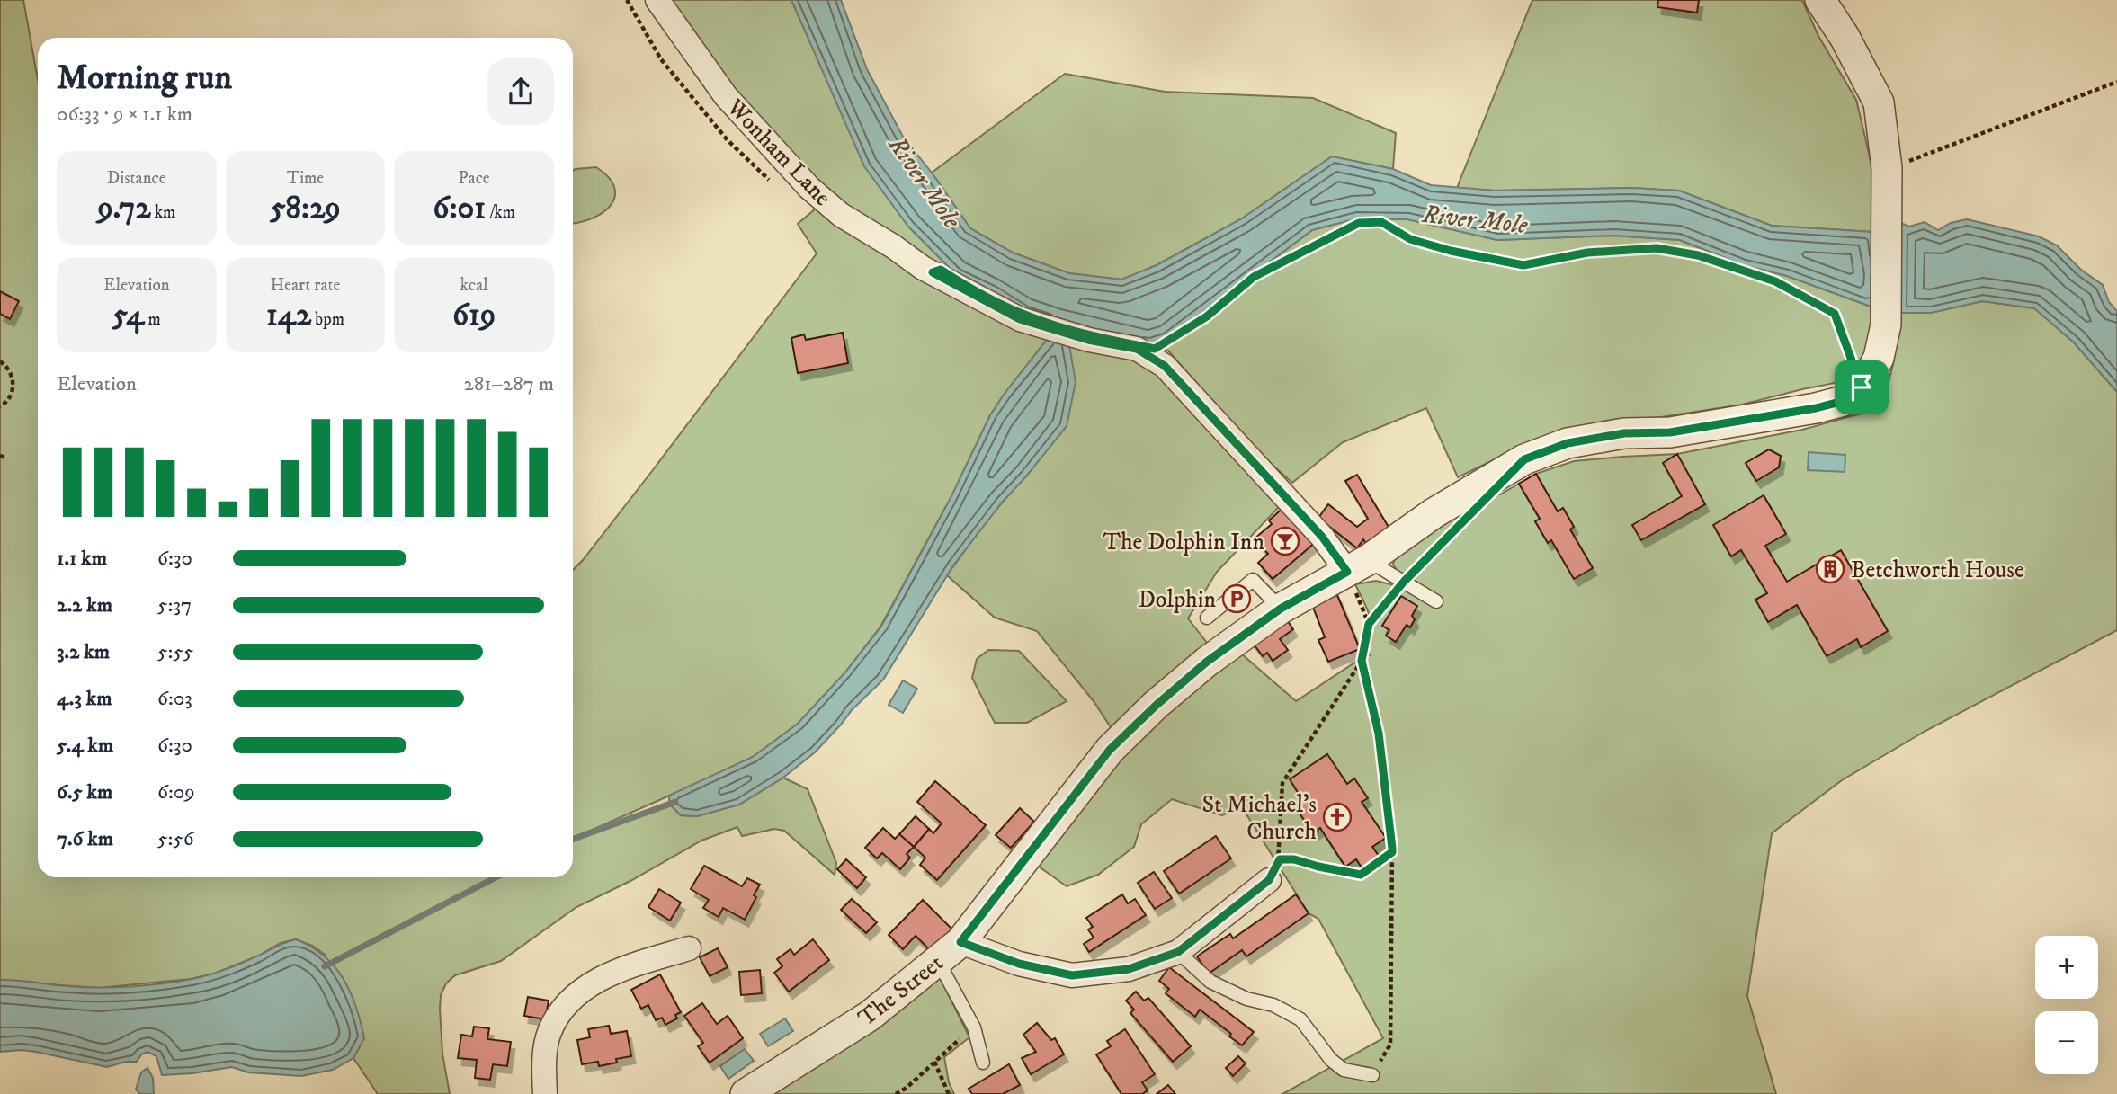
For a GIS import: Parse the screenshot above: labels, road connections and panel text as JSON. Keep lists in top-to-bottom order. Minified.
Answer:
{"streets":{"street":["Wonham Lane","The Street"]},"crossings":[["Wonham Lane","The Street"]],"water":["River Mole"],"places":{"bar":["The Dolphin Inn"],"building":["Betchworth House"],"parking":["Dolphin"],"church":["St Michael's Church"]},"page":{"heading":["Morning run","06:33 · 9 × 1.1 km"],"stats":[["Distance","9.72 km"],["Time","58:29"],["Pace","6:01 /km"],["Elevation","54 m"],["Heart rate","142 bpm"],["kcal","619"]],"chart":["Elevation","281–287 m"],"list":[{"name":"1.1 km","note":"6:30"},{"name":"2.2 km","note":"5:37"},{"name":"3.2 km","note":"5:55"},{"name":"4.3 km","note":"6:03"},{"name":"5.4 km","note":"6:30"},{"name":"6.5 km","note":"6:09"},{"name":"7.6 km","note":"5:56"}],"map_buttons":["+","−"]}}
